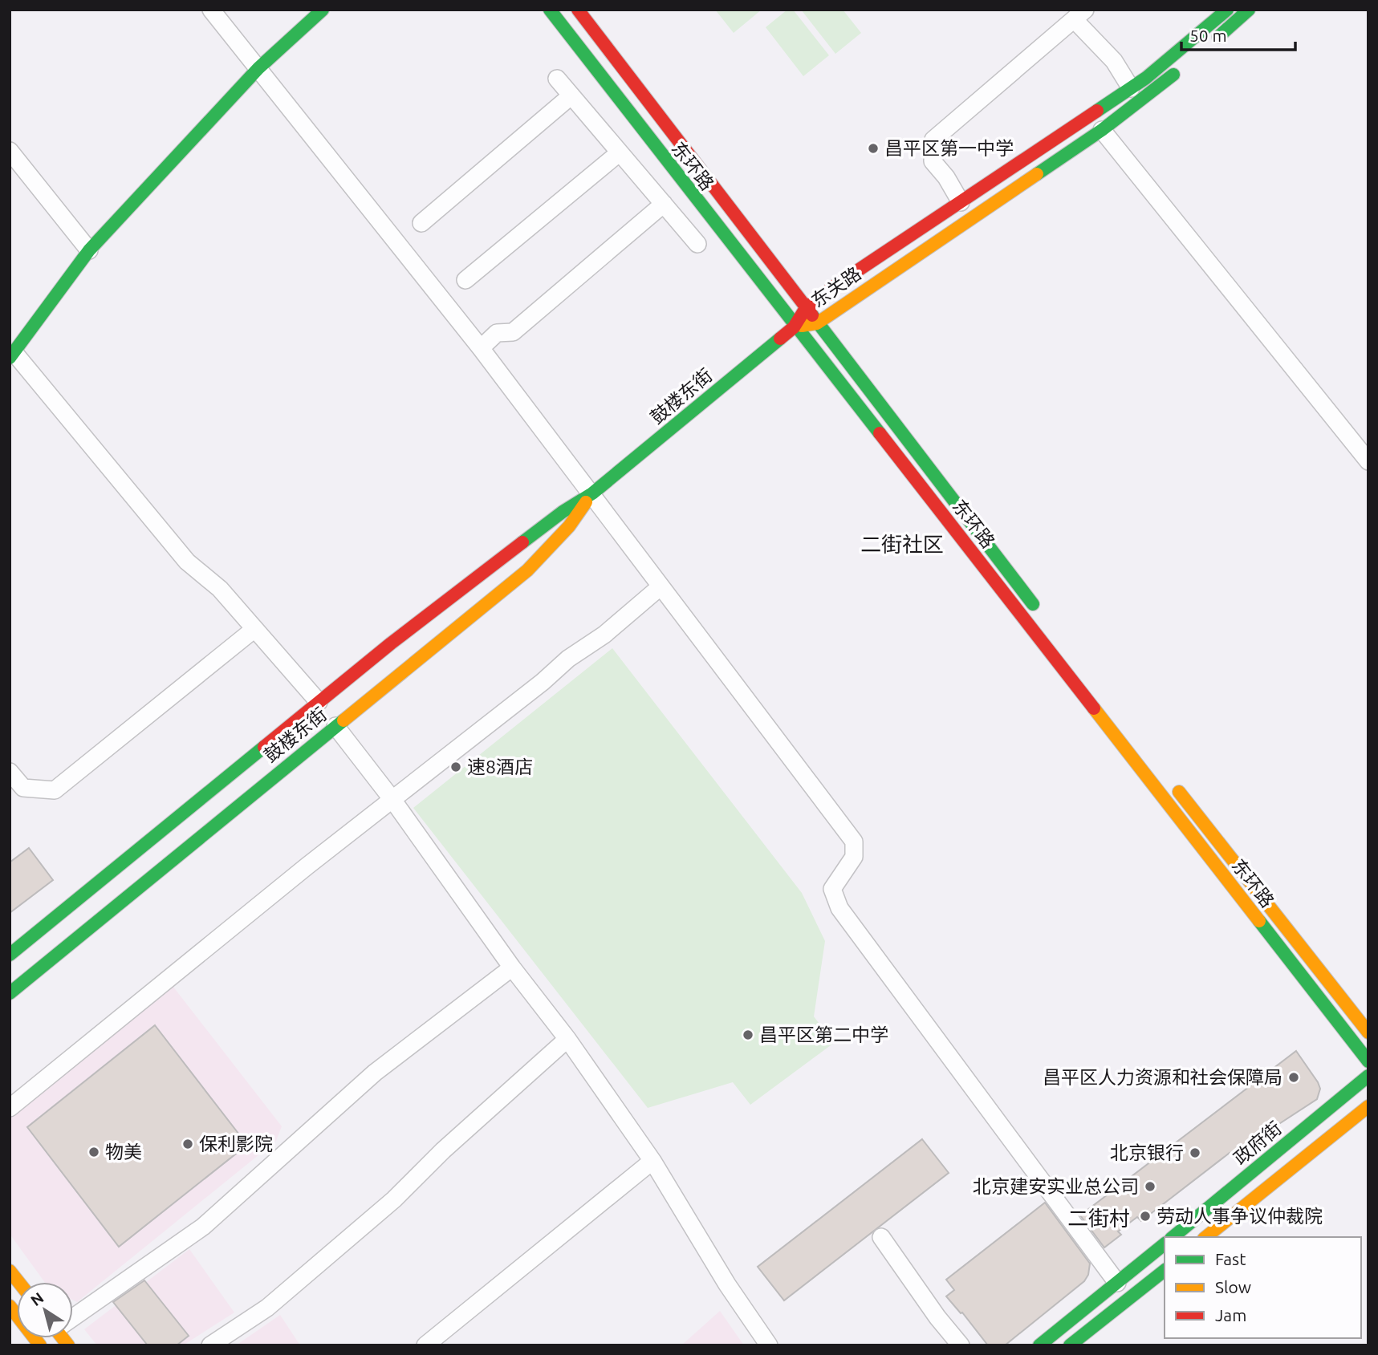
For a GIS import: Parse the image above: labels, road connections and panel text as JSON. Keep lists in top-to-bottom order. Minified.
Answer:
{"streets":{"street":["东环路","东关路","鼓楼东街","政府街"]},"crossings":[["东环路","东关路"],["东环路","鼓楼东街"],["东关路","鼓楼东街"]],"districts":["二街社区","二街村"],"places":["昌平区第一中学","速8酒店","昌平区第二中学","昌平区人力资源和社会保障局","保利影院","物美","北京银行","北京建安实业总公司","劳动人事争议仲裁院"],"legend":["Fast","Slow","Jam"],"scale_bar":"50 m","north":"top left"}
